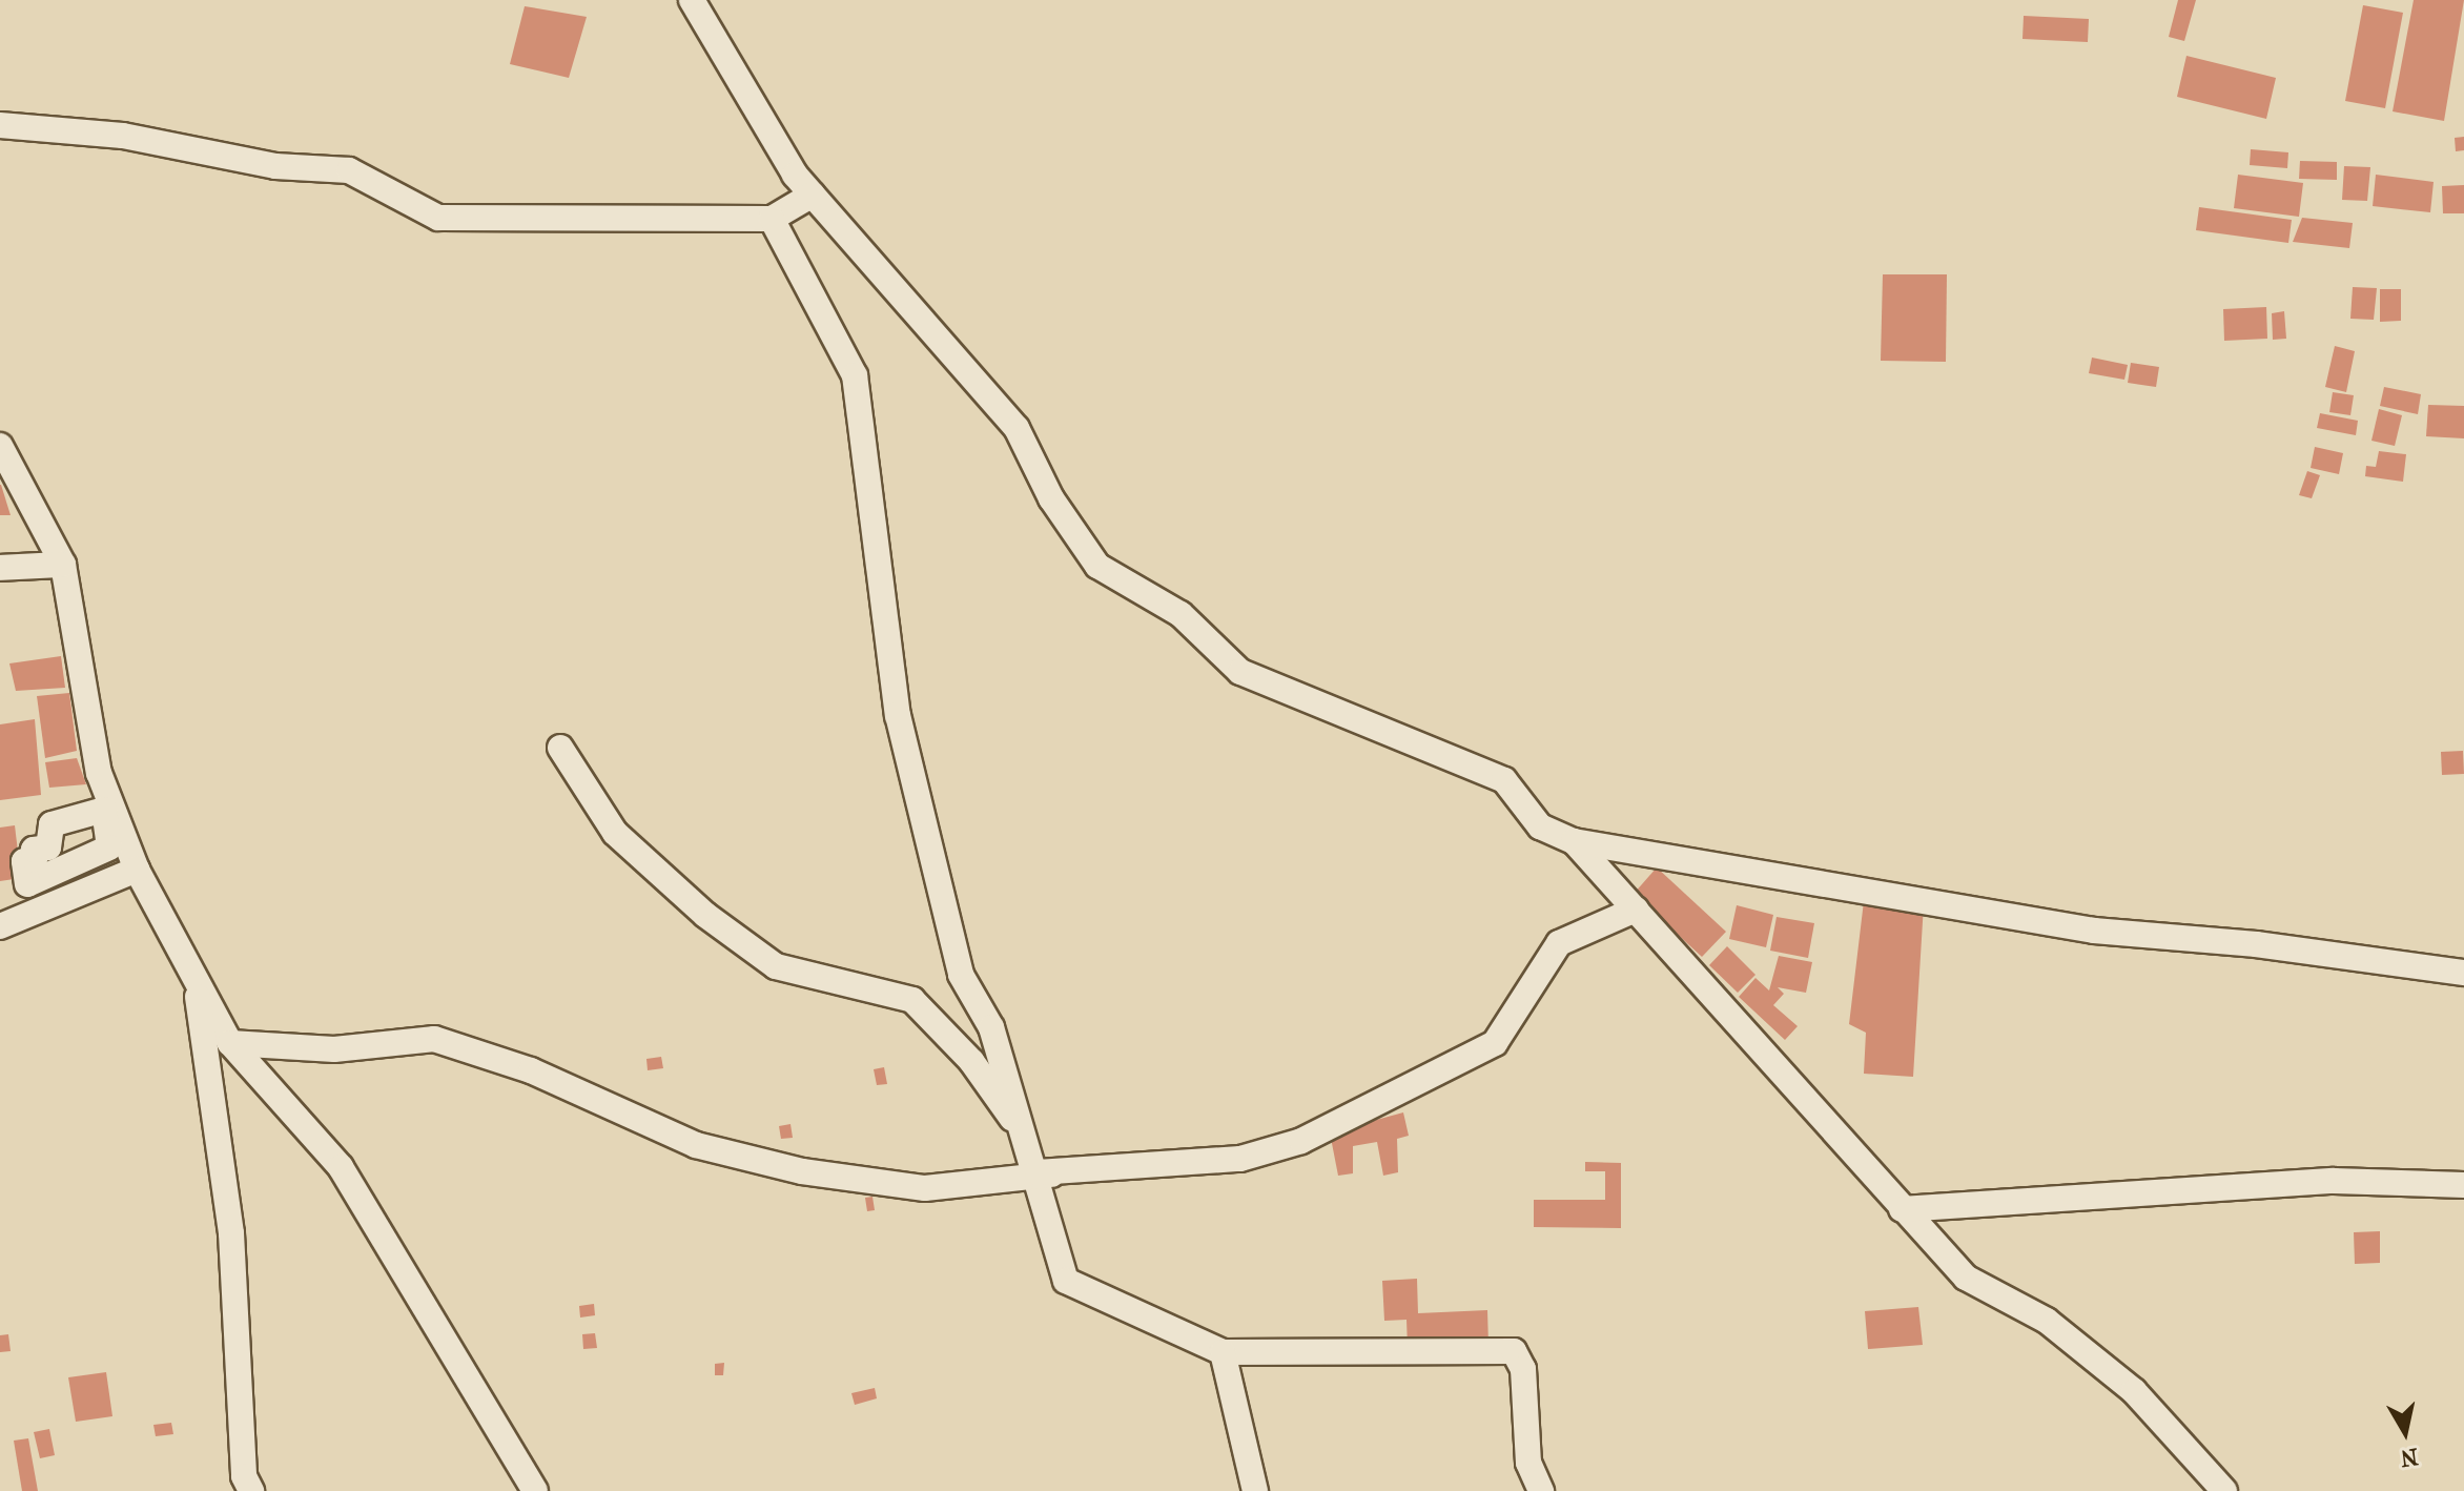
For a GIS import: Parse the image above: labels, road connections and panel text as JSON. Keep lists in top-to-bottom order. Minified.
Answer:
{"north":"bottom"}
